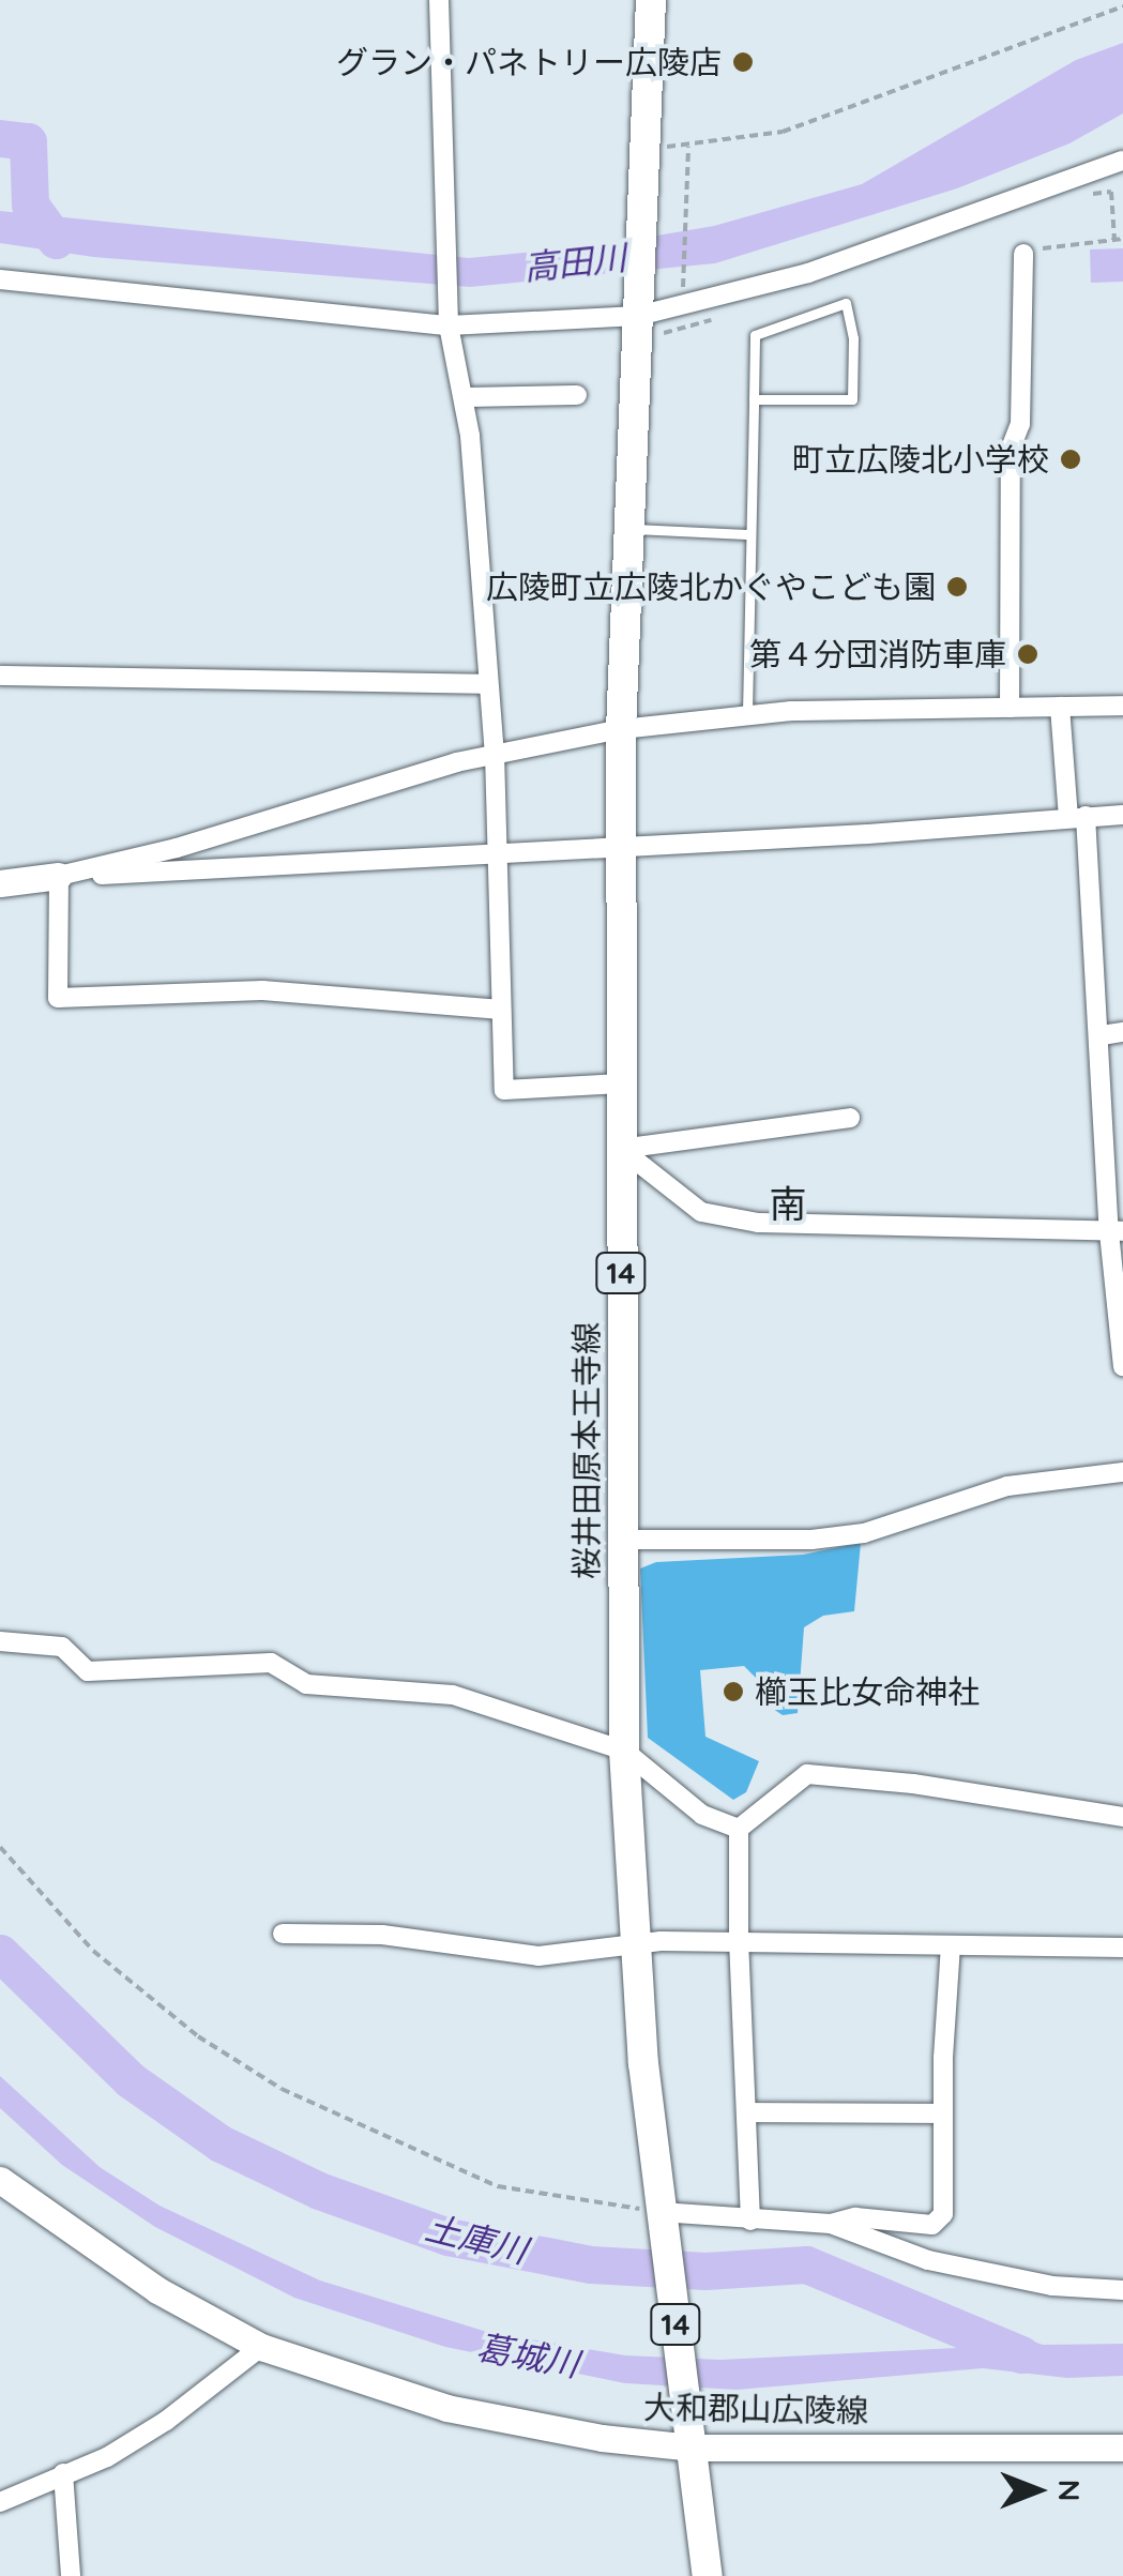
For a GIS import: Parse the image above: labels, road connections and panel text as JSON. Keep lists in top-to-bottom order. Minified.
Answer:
{"streets":{"main road":["14","桜井田原本王寺線","大和郡山広陵線"]},"crossings":[["桜井田原本王寺線","大和郡山広陵線"]],"districts":["南"],"water":["高田川","土庫川","葛城川"],"places":["グラン・パネトリー広陵店","町立広陵北小学校","広陵町立広陵北かぐやこども園","第４分団消防車庫","櫛玉比女命神社"],"north":"right"}
